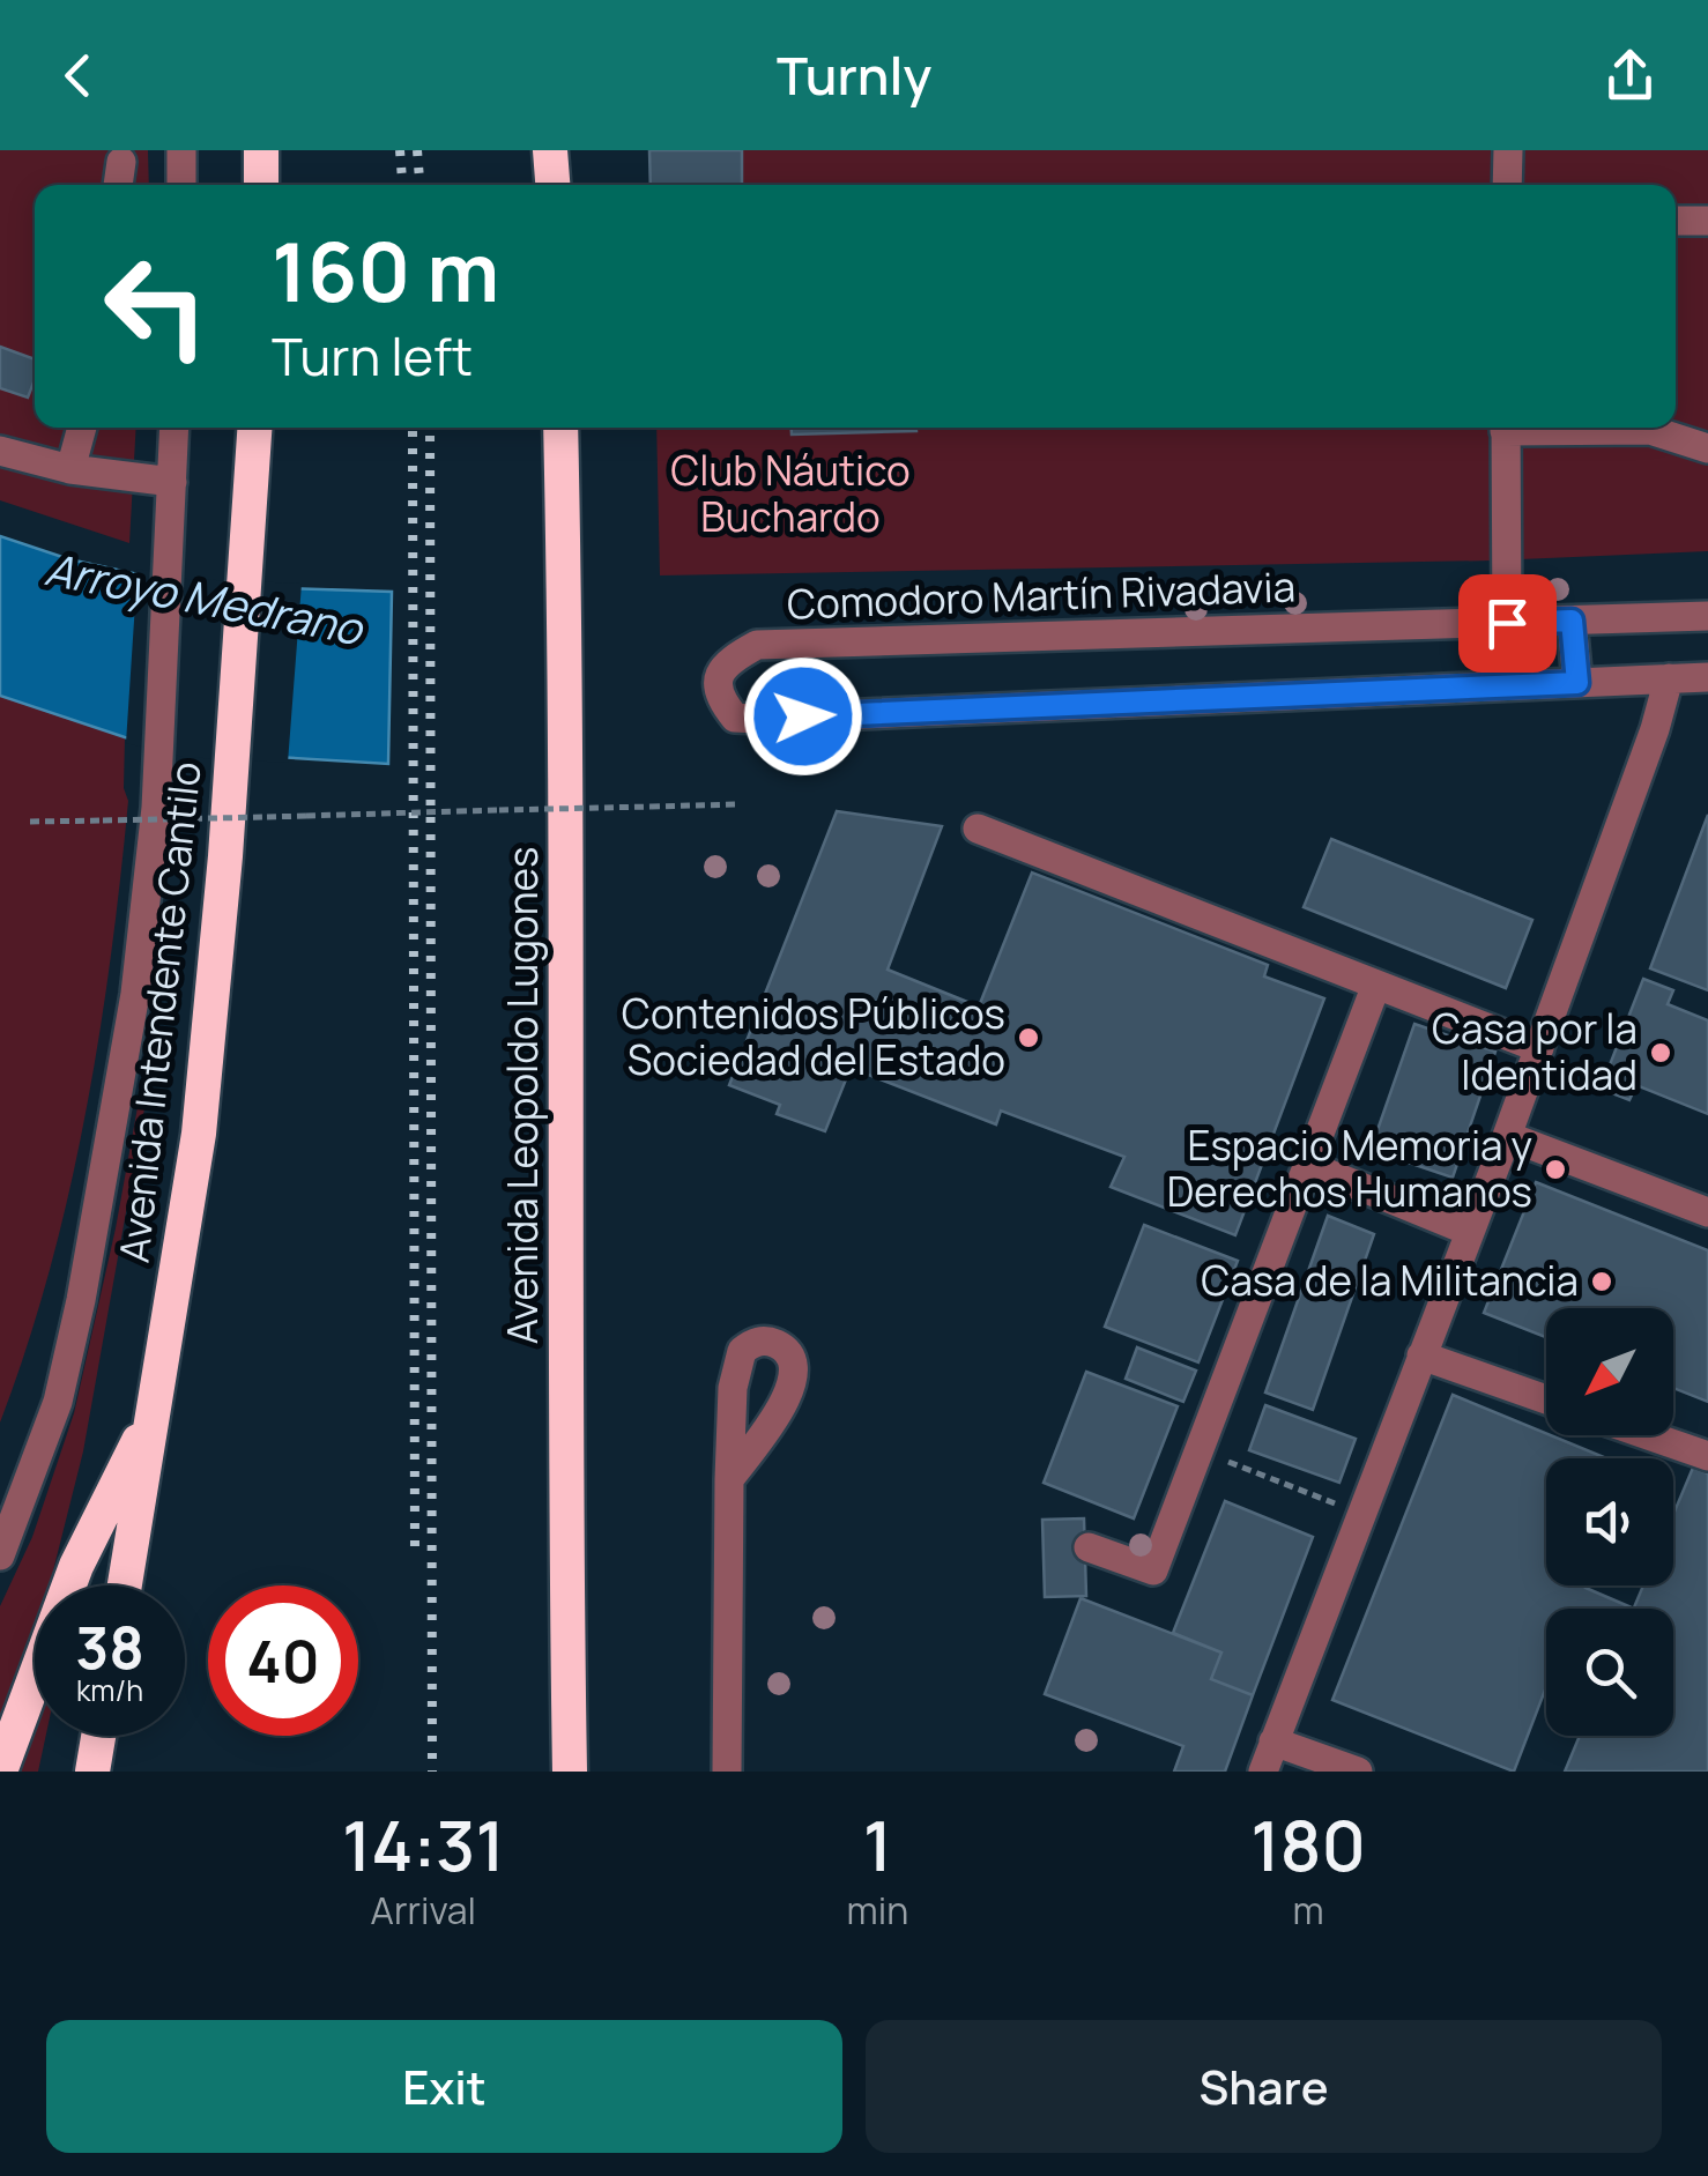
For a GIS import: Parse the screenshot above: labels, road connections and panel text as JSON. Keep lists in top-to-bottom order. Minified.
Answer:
{"streets":{"highway":["Avenida Intendente Cantilo","Avenida Leopoldo Lugones"],"street":["Comodoro Martín Rivadavia"]},"water":["Arroyo Medrano"],"parks":["Club Náutico Buchardo"],"places":["Contenidos Públicos Sociedad del Estado","Casa por la Identidad","Espacio Memoria y Derechos Humanos","Casa de la Militancia"],"north":"bottom left","page":{"header":"Turnly","turn":["160 m","Turn left"],"speed":"38 km/h","limit":"40","eta":["14:31","Arrival","1","min","180","m"],"buttons":["Exit","Share"]}}
